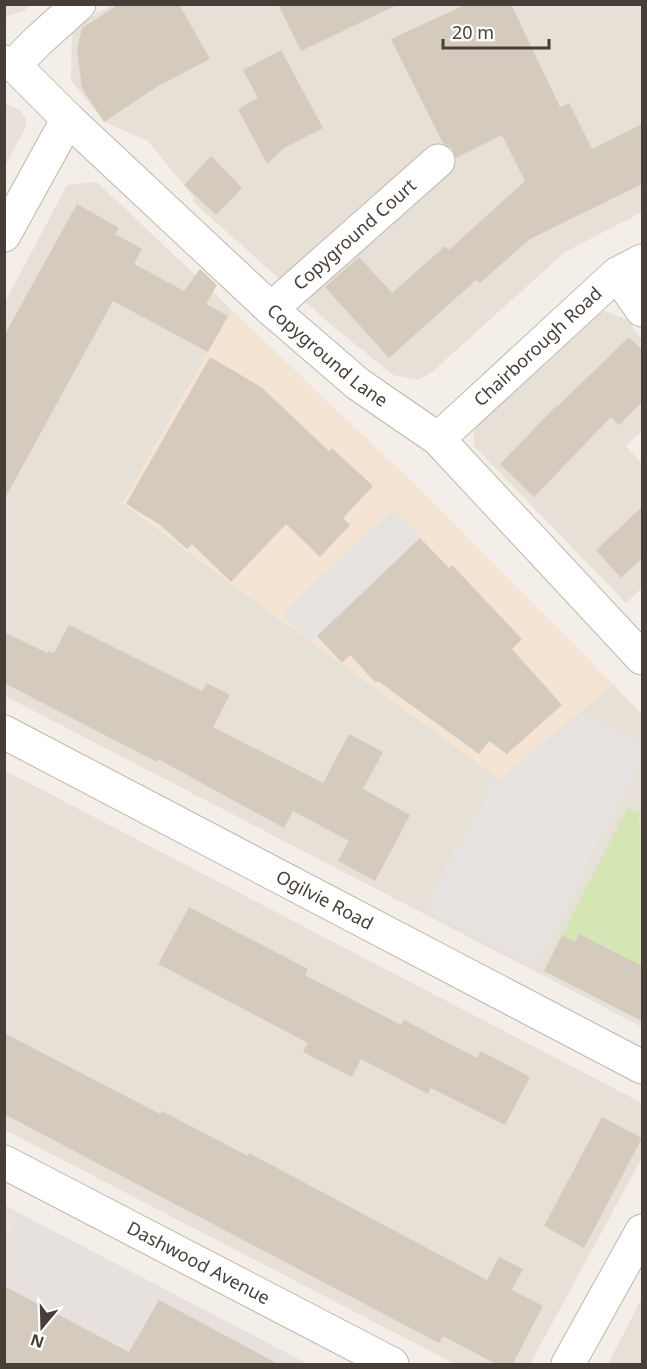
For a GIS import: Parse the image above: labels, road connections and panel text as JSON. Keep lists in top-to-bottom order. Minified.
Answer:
{"streets":{"street":["Copyground Court","Chairborough Road","Copyground Lane","Ogilvie Road","Dashwood Avenue"]},"crossings":[["Copyground Court","Copyground Lane"],["Chairborough Road","Copyground Lane"]],"scale_bar":"20 m","north":"bottom"}
